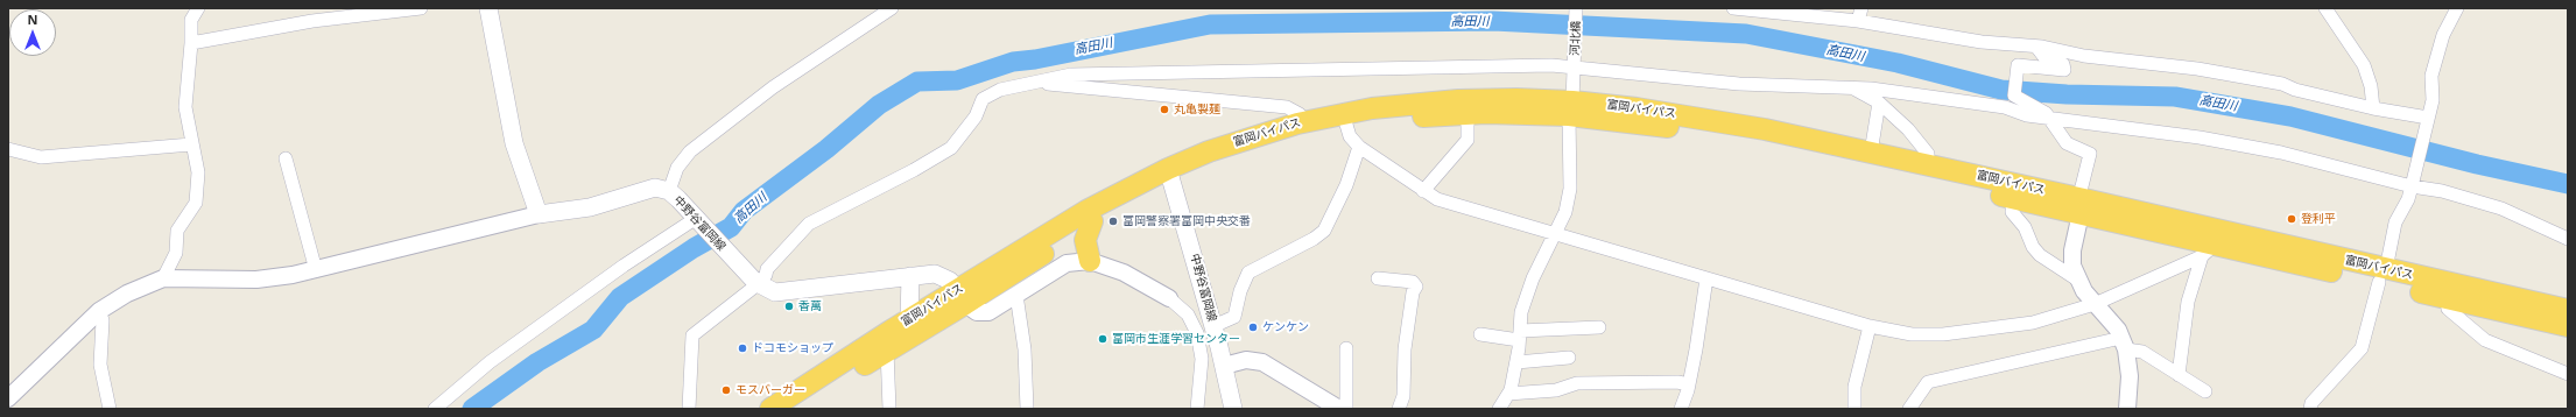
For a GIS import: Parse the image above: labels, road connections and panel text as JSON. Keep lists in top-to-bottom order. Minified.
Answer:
{"streets":{"highway":["富岡バイパス"],"main road":["中野谷富岡線"],"street":["河北橋"]},"crossings":[["河北橋","富岡バイパス"],["富岡バイパス","中野谷富岡線"]],"water":["高田川"],"places":["丸亀製麺","登利平","富岡警察署富岡中央交番","香萬","ケンケン","富岡市生涯学習センター","ドコモショップ","モスバーガー"],"north":"top"}
